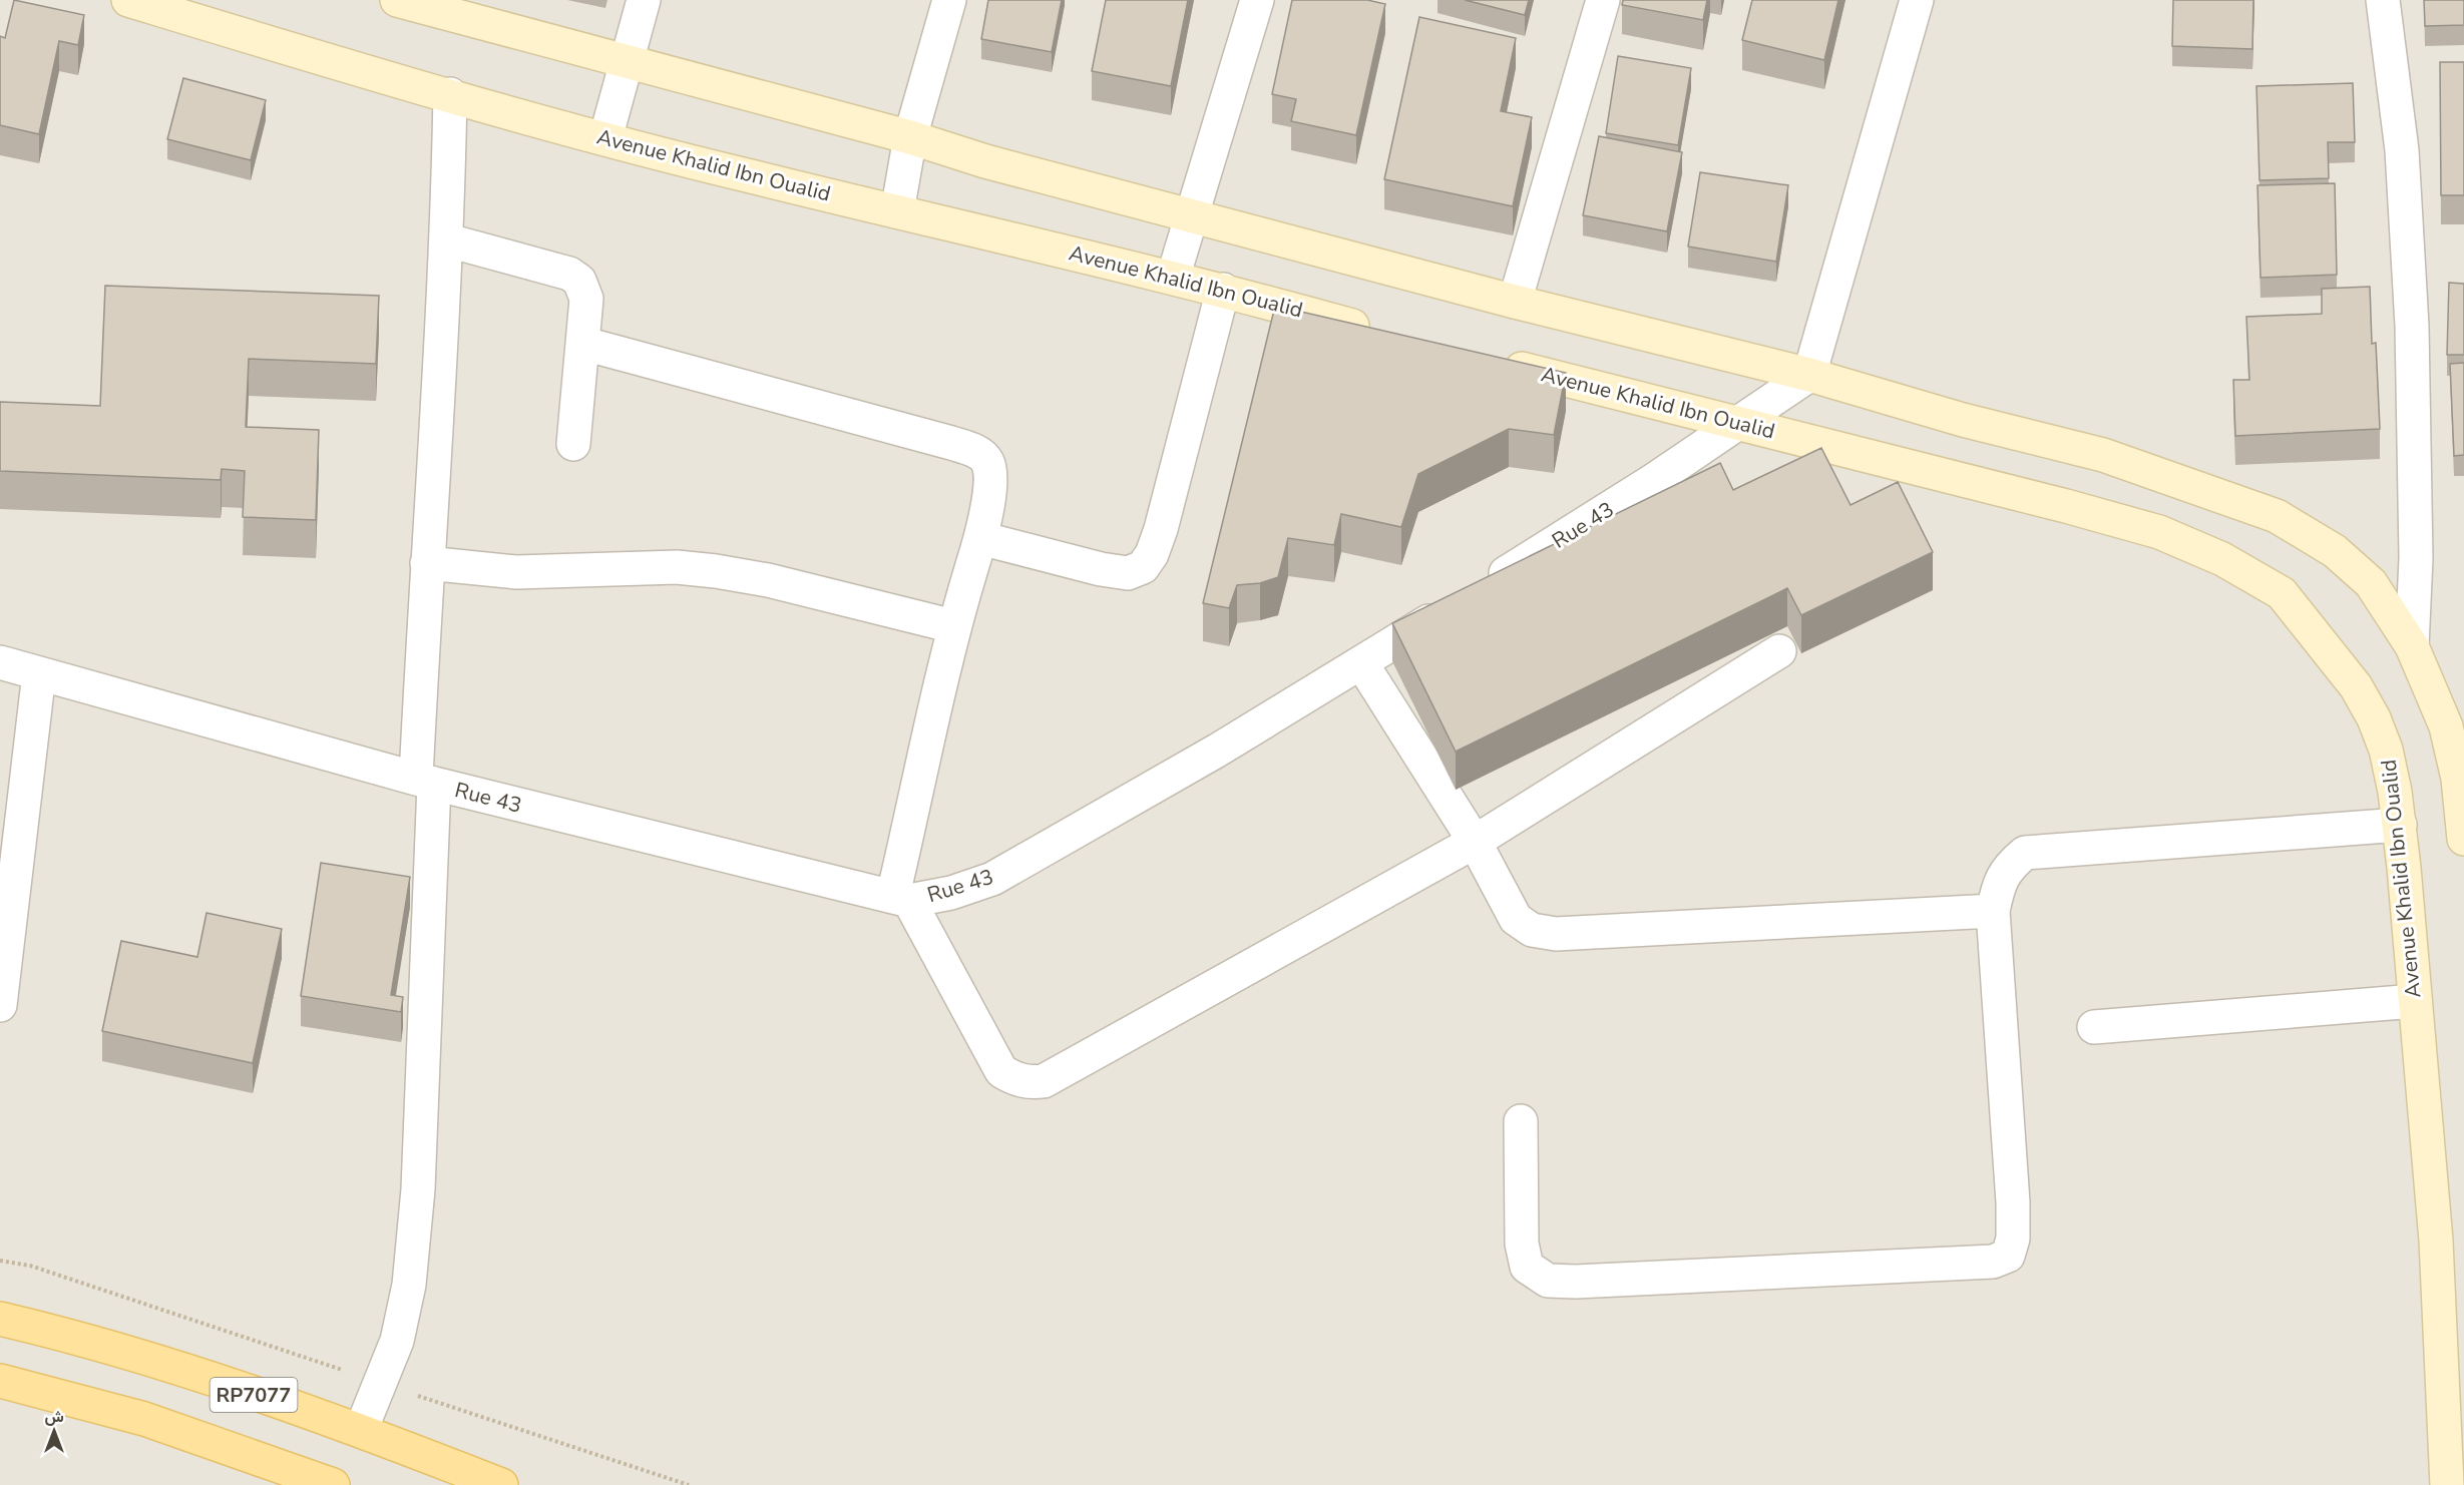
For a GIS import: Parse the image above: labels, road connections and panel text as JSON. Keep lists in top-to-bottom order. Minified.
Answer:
{"streets":{"main road":["Avenue Khalid Ibn Oualid","RP7077"],"street":["Rue 43"]},"crossings":[["Avenue Khalid Ibn Oualid","Rue 43"]],"north":"top"}
